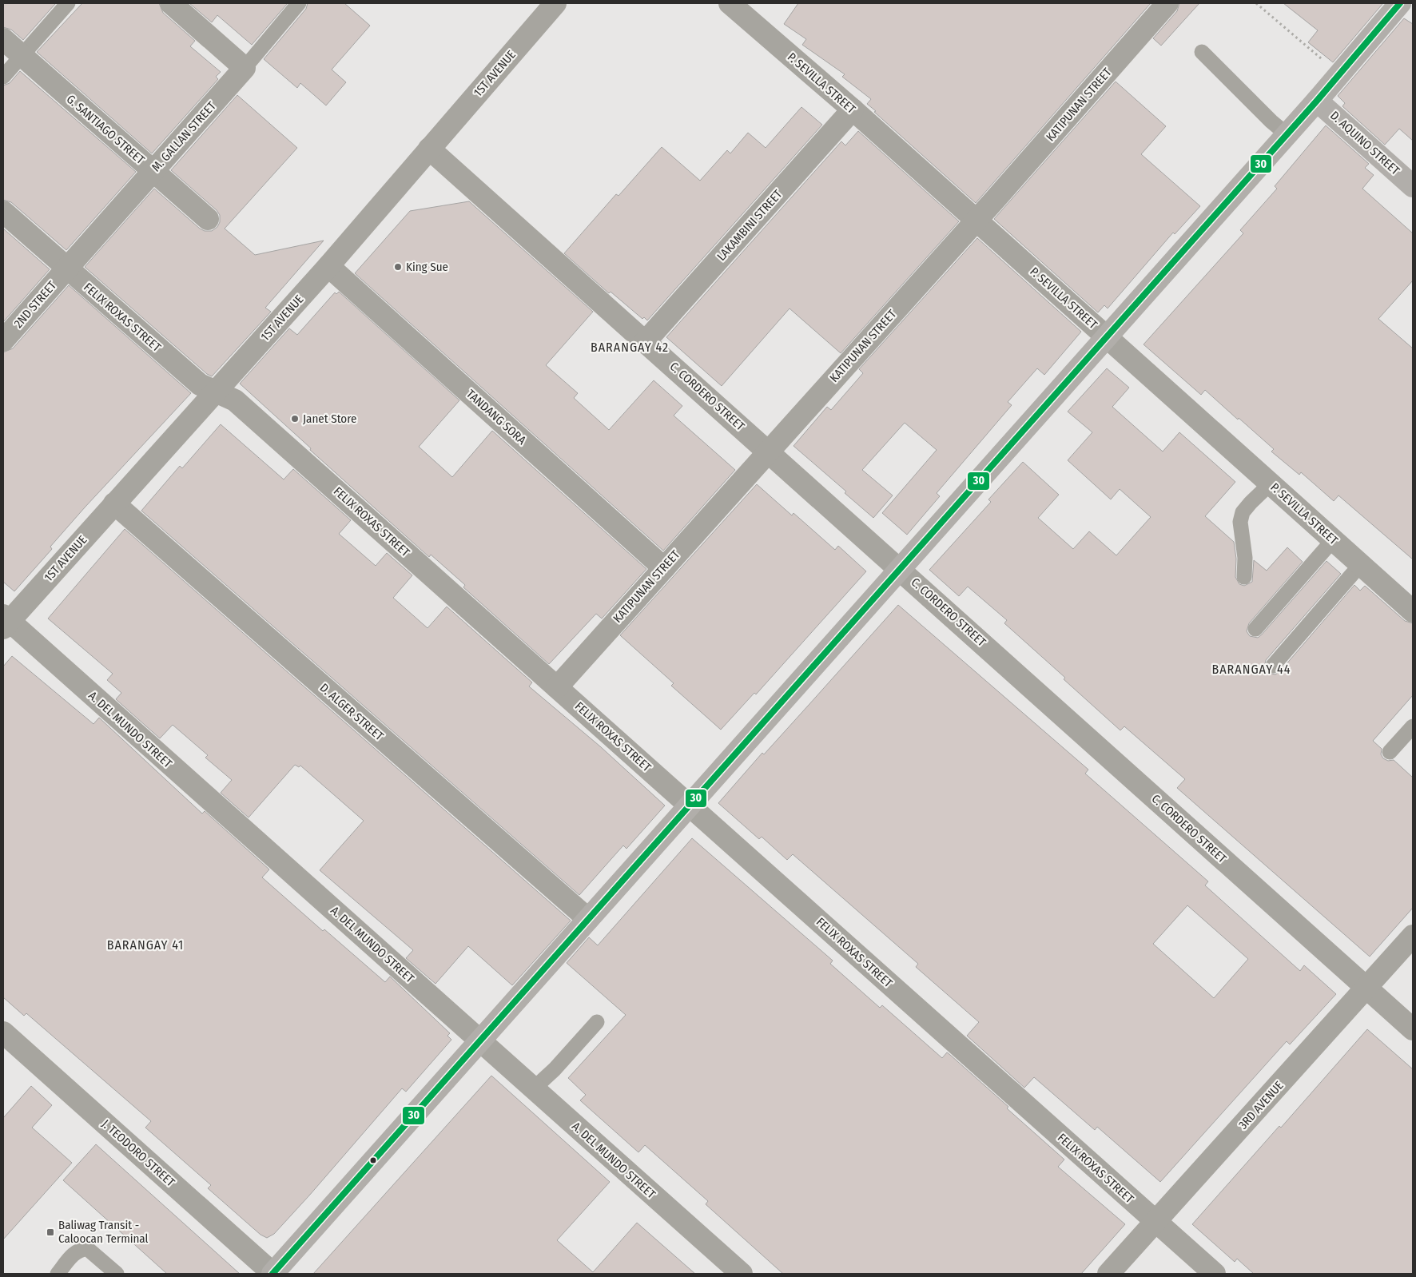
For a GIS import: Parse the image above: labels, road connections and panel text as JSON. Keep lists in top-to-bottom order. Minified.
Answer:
{"streets":{"street":["1ST AVENUE","P. SEVILLA STREET","KATIPUNAN STREET","G. SANTIAGO STREET","M. GALLAN STREET","D. AQUINO STREET","LAKAMBINI STREET","2ND STREET","FELIX ROXAS STREET","C. CORDERO STREET","TANDANG SORA","D. ALGER STREET","A. DEL MUNDO STREET","3RD AVENUE","J. TEODORO STREET"]},"crossings":[["1ST AVENUE","FELIX ROXAS STREET"],["1ST AVENUE","C. CORDERO STREET"],["1ST AVENUE","TANDANG SORA"],["1ST AVENUE","D. ALGER STREET"],["1ST AVENUE","A. DEL MUNDO STREET"],["P. SEVILLA STREET","KATIPUNAN STREET"],["P. SEVILLA STREET","LAKAMBINI STREET"],["KATIPUNAN STREET","FELIX ROXAS STREET"],["KATIPUNAN STREET","C. CORDERO STREET"],["KATIPUNAN STREET","TANDANG SORA"],["G. SANTIAGO STREET","M. GALLAN STREET"],["M. GALLAN STREET","2ND STREET"],["M. GALLAN STREET","FELIX ROXAS STREET"],["LAKAMBINI STREET","C. CORDERO STREET"],["2ND STREET","FELIX ROXAS STREET"],["FELIX ROXAS STREET","3RD AVENUE"],["C. CORDERO STREET","3RD AVENUE"]],"districts":["BARANGAY 42","BARANGAY 44","BARANGAY 41"],"places":{"other":["King Sue","Janet Store"],"transit":["Baliwag Transit - Caloocan Terminal"]},"lines":["transit line 30"]}
